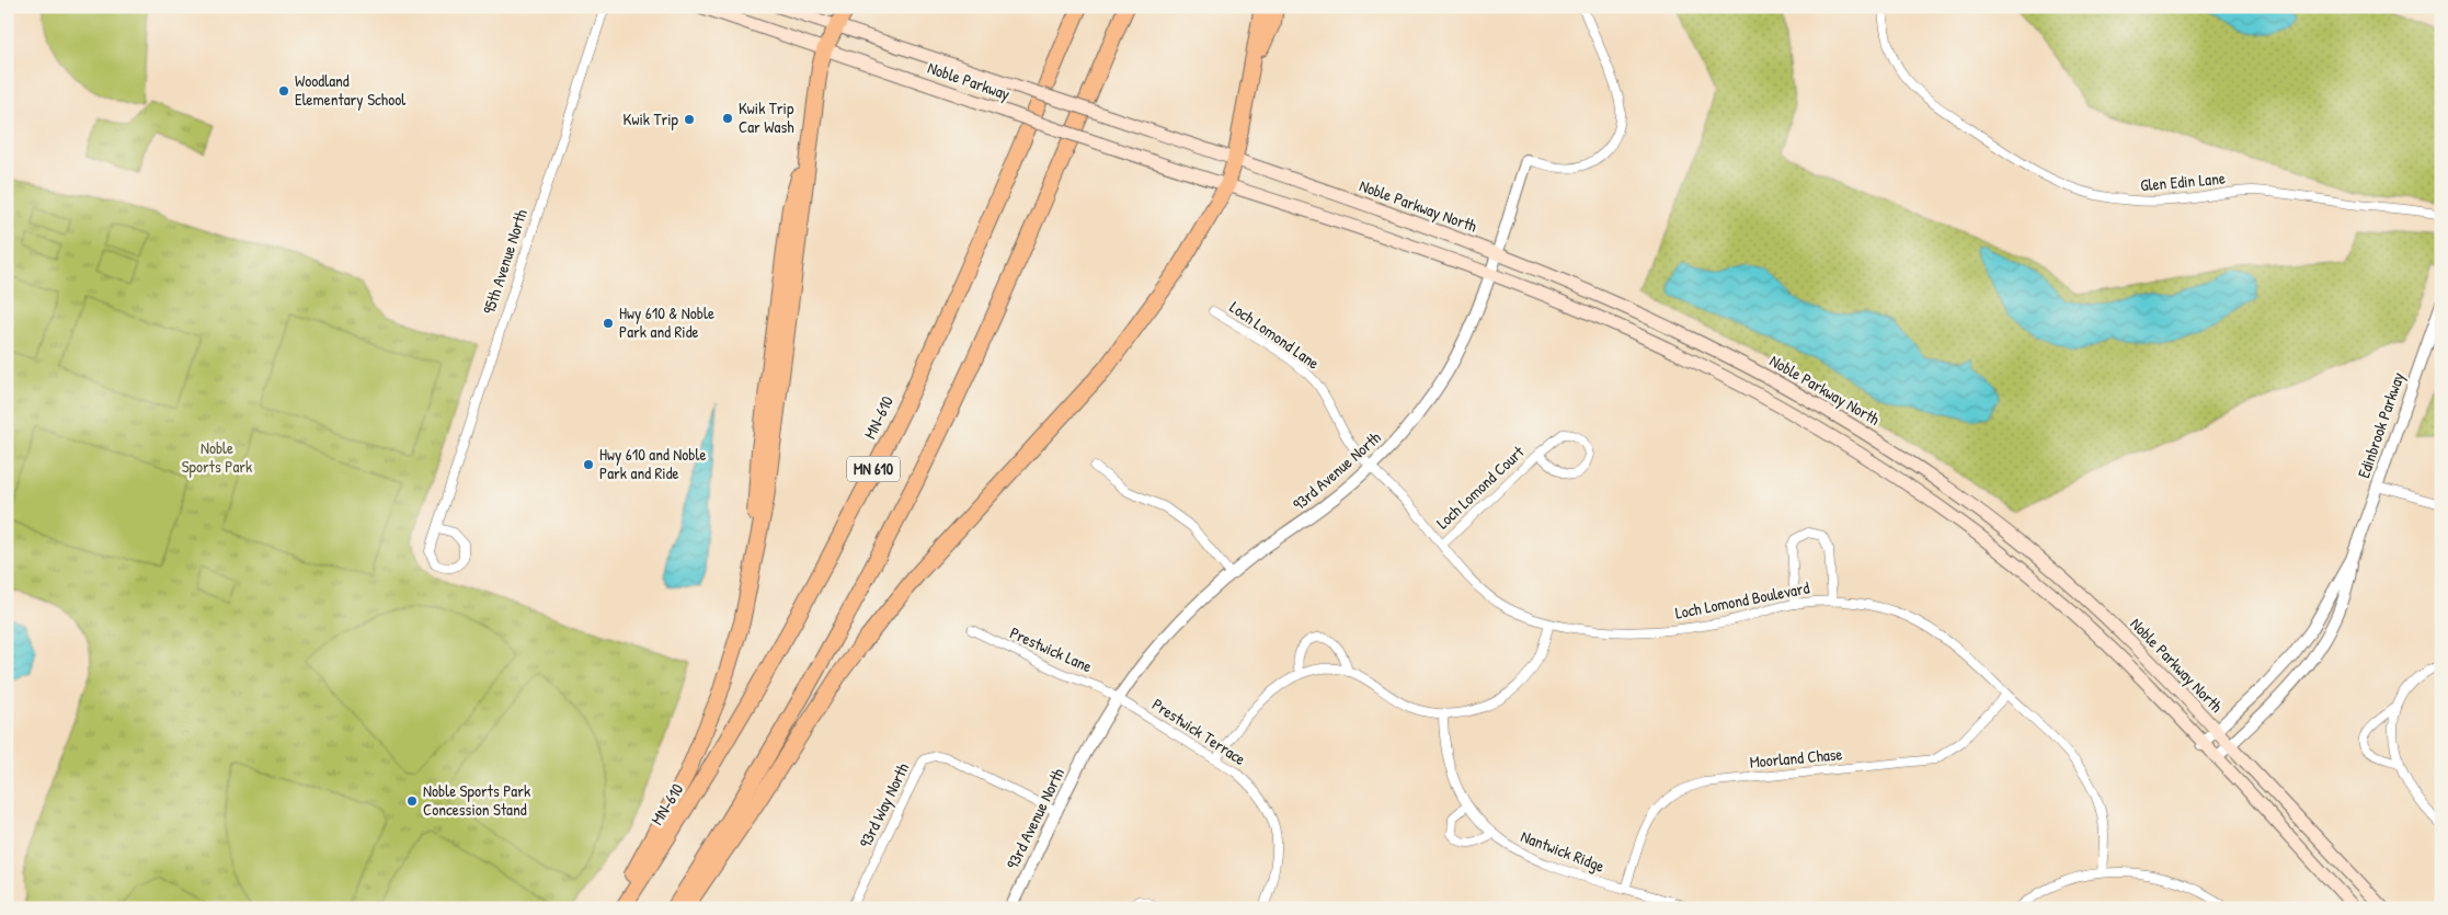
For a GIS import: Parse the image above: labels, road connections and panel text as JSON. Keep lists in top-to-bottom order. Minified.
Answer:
{"streets":{"highway":["MN-610","MN 610"],"main road":["Noble Parkway","Noble Parkway North"],"street":["Glen Edin Lane","95th Avenue North","Loch Lomond Lane","Edinbrook Parkway","93rd Avenue North","Loch Lomond Court","Loch Lomond Boulevard","Prestwick Lane","Prestwick Terrace","Moorland Chase","93rd Way North","Nantwick Ridge"]},"crossings":[["Noble Parkway","Noble Parkway North"],["Noble Parkway North","Edinbrook Parkway"],["Noble Parkway North","93rd Avenue North"],["Loch Lomond Lane","93rd Avenue North"],["Loch Lomond Lane","Loch Lomond Boulevard"],["93rd Avenue North","Loch Lomond Boulevard"],["93rd Avenue North","Prestwick Lane"],["93rd Avenue North","Prestwick Terrace"],["93rd Avenue North","93rd Way North"],["Loch Lomond Court","Loch Lomond Boulevard"],["Loch Lomond Boulevard","Moorland Chase"],["Prestwick Lane","Prestwick Terrace"],["Moorland Chase","Nantwick Ridge"]],"parks":["Noble Sports Park"],"places":["Woodland Elementary School","Kwik Trip Car Wash","Kwik Trip","Hwy 610 & Noble Park and Ride","Hwy 610 and Noble Park and Ride","Noble Sports Park Concession Stand"]}
